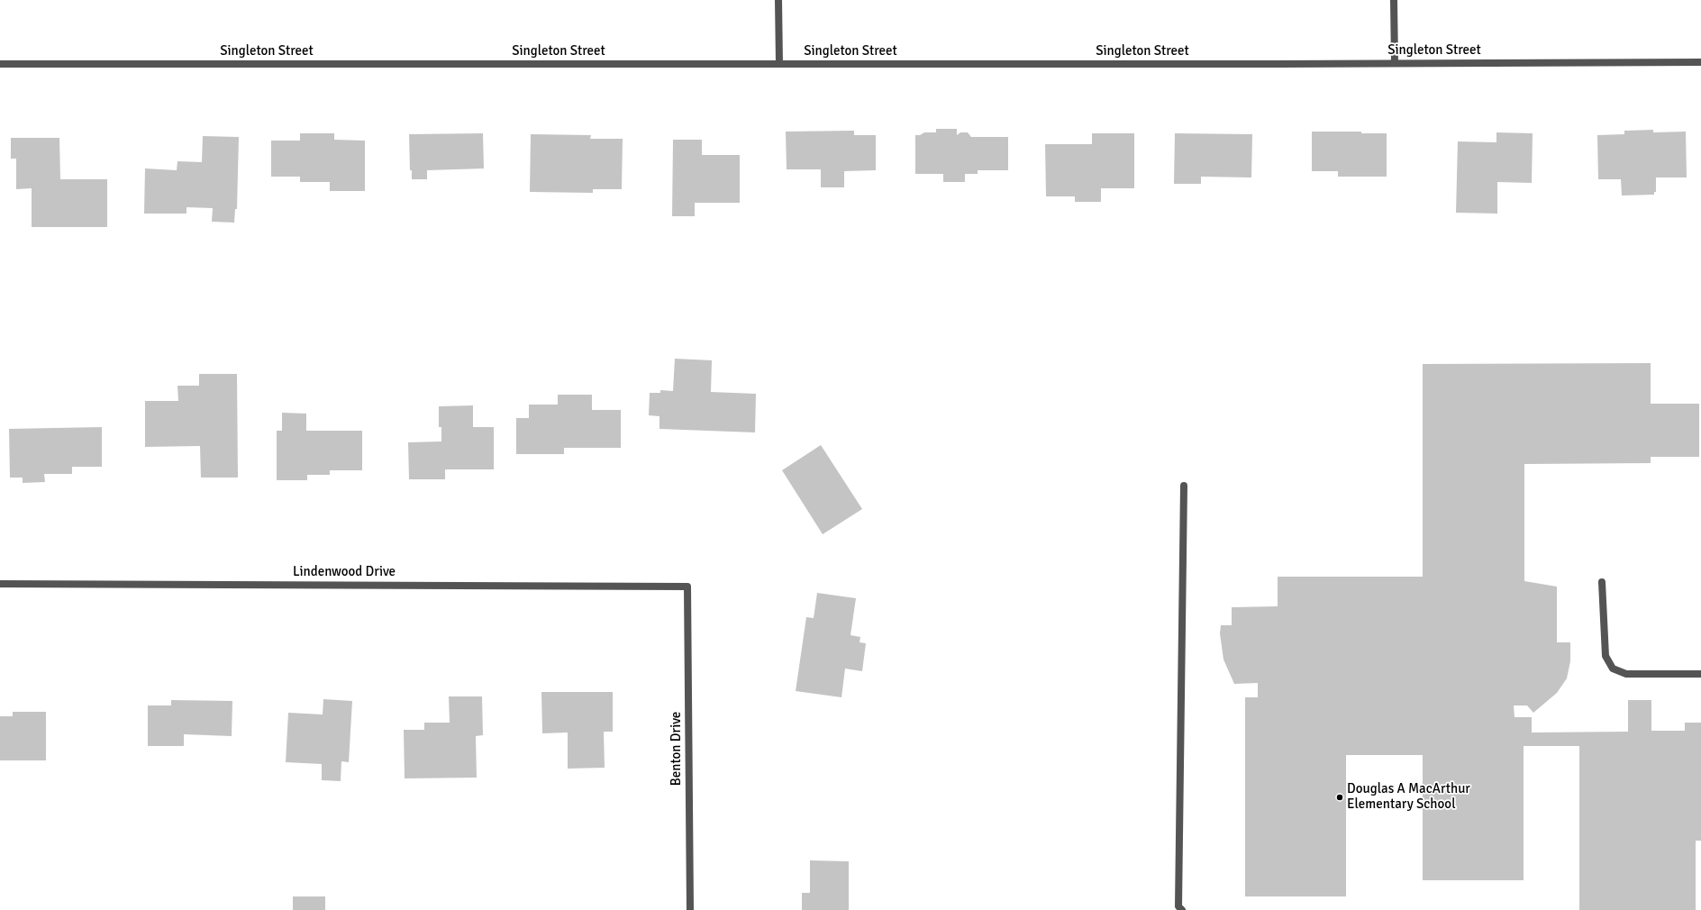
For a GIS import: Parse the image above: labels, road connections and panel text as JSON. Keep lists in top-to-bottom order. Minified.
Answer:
{"streets":{"street":["Singleton Street","Lindenwood Drive","Benton Drive"]},"crossings":[["Lindenwood Drive","Benton Drive"]],"places":["Douglas A MacArthur Elementary School"]}
